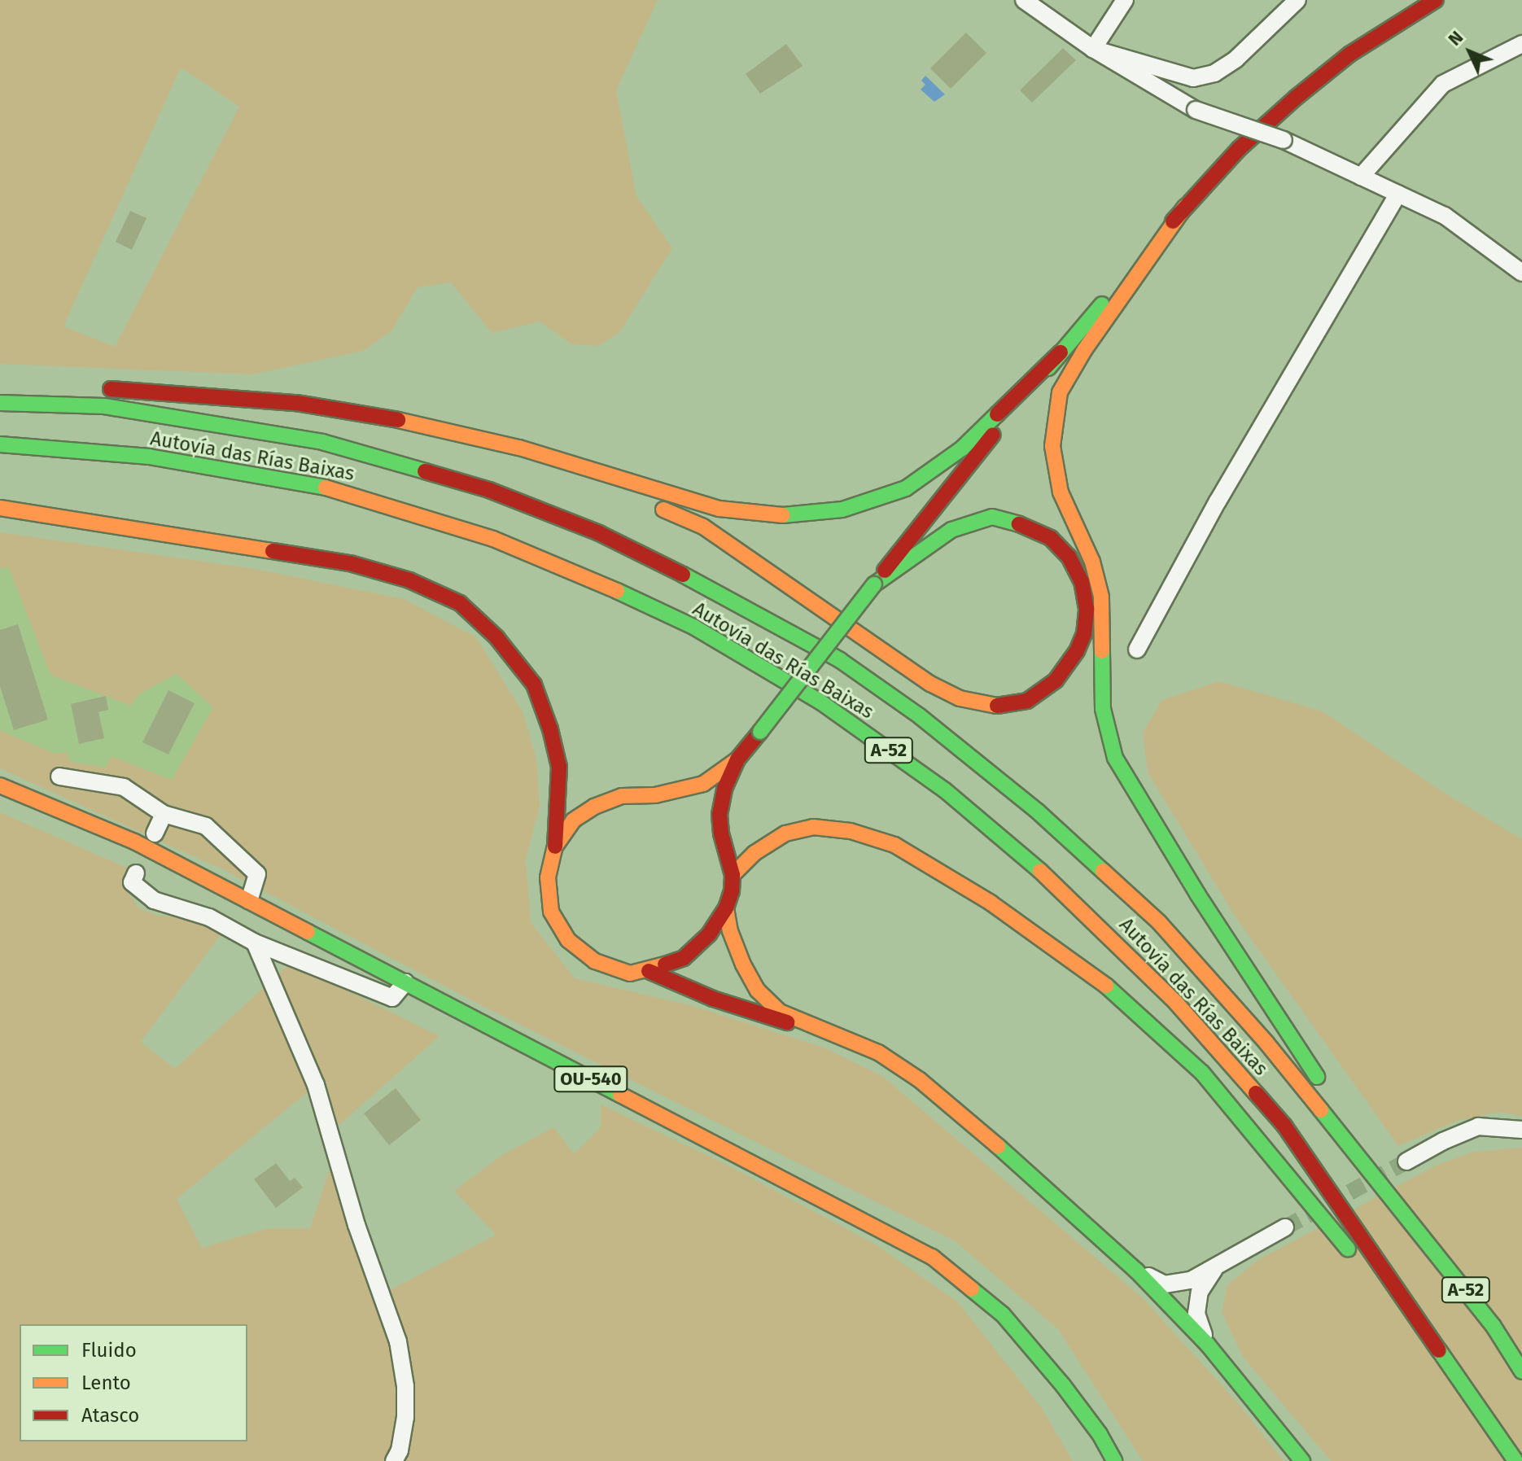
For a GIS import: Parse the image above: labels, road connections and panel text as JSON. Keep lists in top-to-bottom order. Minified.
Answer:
{"streets":{"main road":["Autovía das Rías Baixas","A-52","OU-540"]},"legend":["Fluido","Lento","Atasco"],"north":"top left"}
